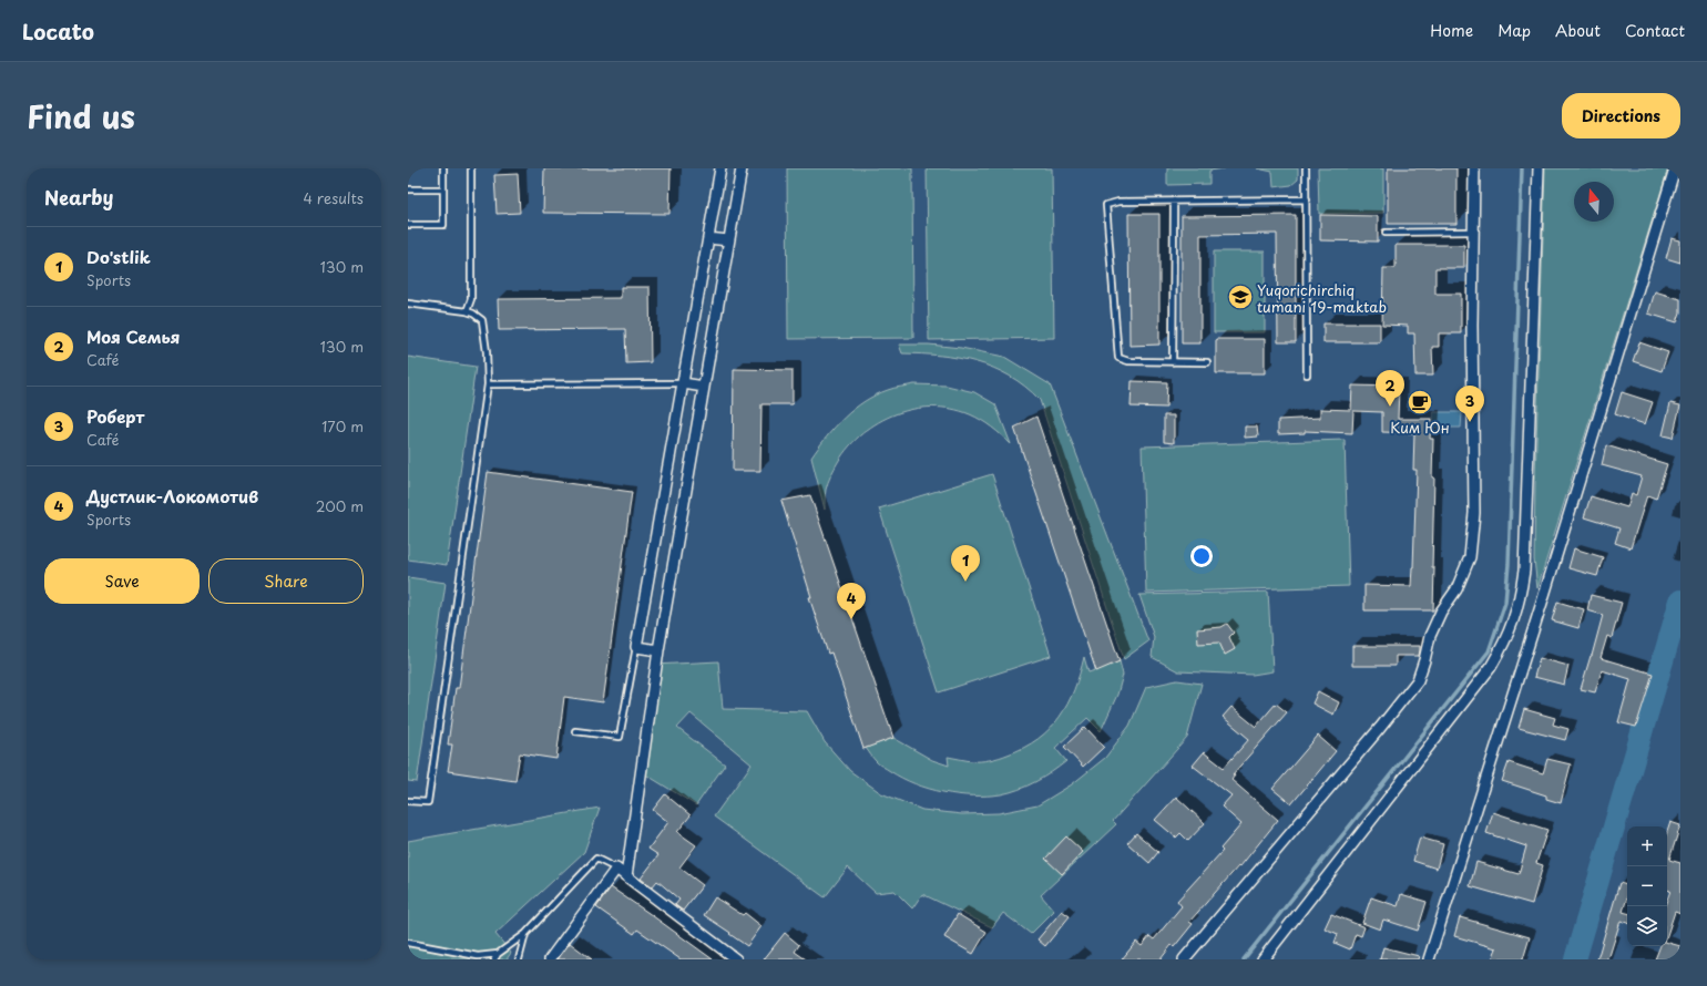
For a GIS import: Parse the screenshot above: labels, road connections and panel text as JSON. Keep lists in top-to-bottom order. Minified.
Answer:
{"places":{"school or university":["Yuqorichirchiq tumani 19-maktab"],"cafe":["Ким Юн"]},"north":"top","page":{"header":"Locato","nav":["Home","Map","About","Contact"],"title":"Find us","buttons":["Directions",["Save","Share"]],"heading":["Nearby","4 results"],"list":[{"mark":"1","name":"Do'stlik","note":"Sports","value":"130 m"},{"mark":"2","name":"Моя Семья","note":"Café","value":"130 m"},{"mark":"3","name":"Роберт","note":"Café","value":"170 m"},{"mark":"4","name":"Дустлик-Локомотив","note":"Sports","value":"200 m"}],"pins":["2","3","1","4"],"map_buttons":["+","−"]}}
